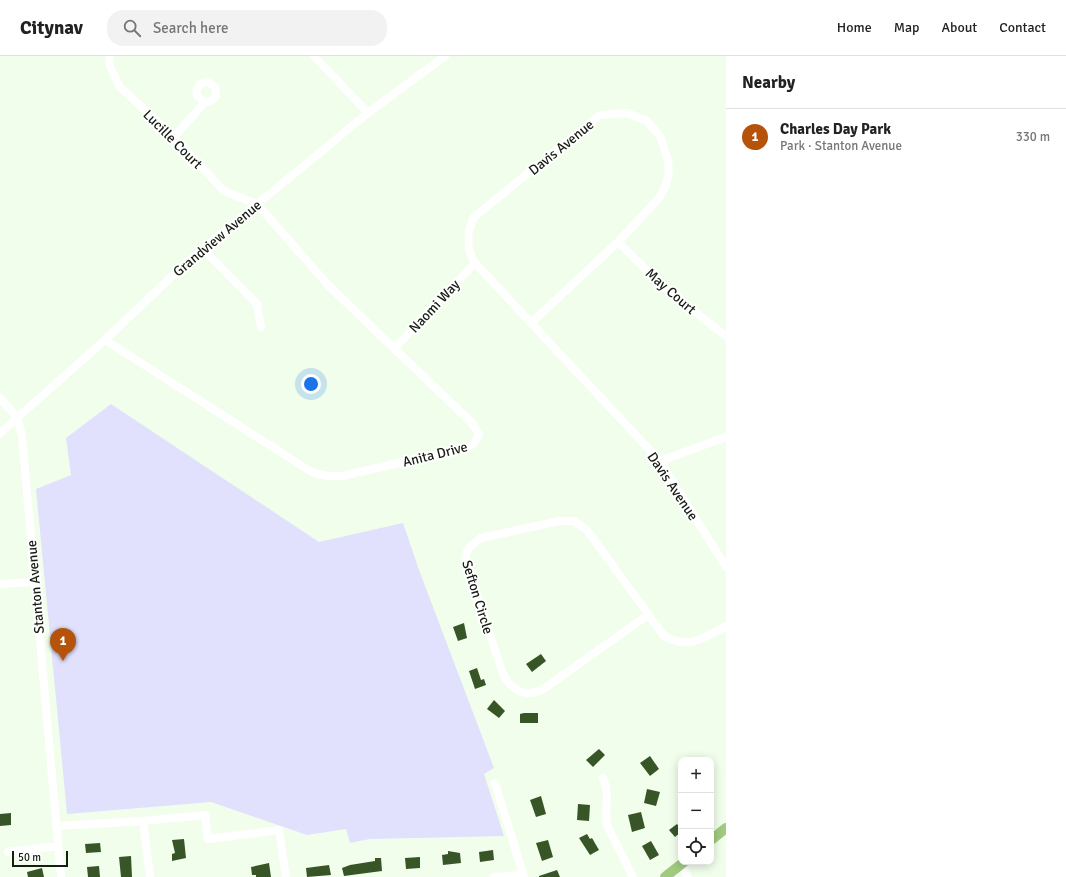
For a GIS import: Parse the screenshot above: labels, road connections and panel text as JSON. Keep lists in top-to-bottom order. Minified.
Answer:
{"streets":{"street":["Lucille Court","Davis Avenue","Grandview Avenue","May Court","Naomi Way","Anita Drive","Stanton Avenue","Sefton Circle"]},"crossings":[["Lucille Court","Grandview Avenue"],["Lucille Court","Anita Drive"],["Davis Avenue","May Court"],["Davis Avenue","Naomi Way"],["Grandview Avenue","Anita Drive"],["Grandview Avenue","Stanton Avenue"],["Naomi Way","Anita Drive"]],"scale_bar":"50 m","page":{"header":"Citynav","search":"Search here","nav":["Home","Map","About","Contact"],"heading":"Nearby","list":[{"mark":"1","name":"Charles Day Park","note":"Park · Stanton Avenue","value":"330 m"}],"pins":"1","map_buttons":["+","−"],"scale":"50 m"}}
